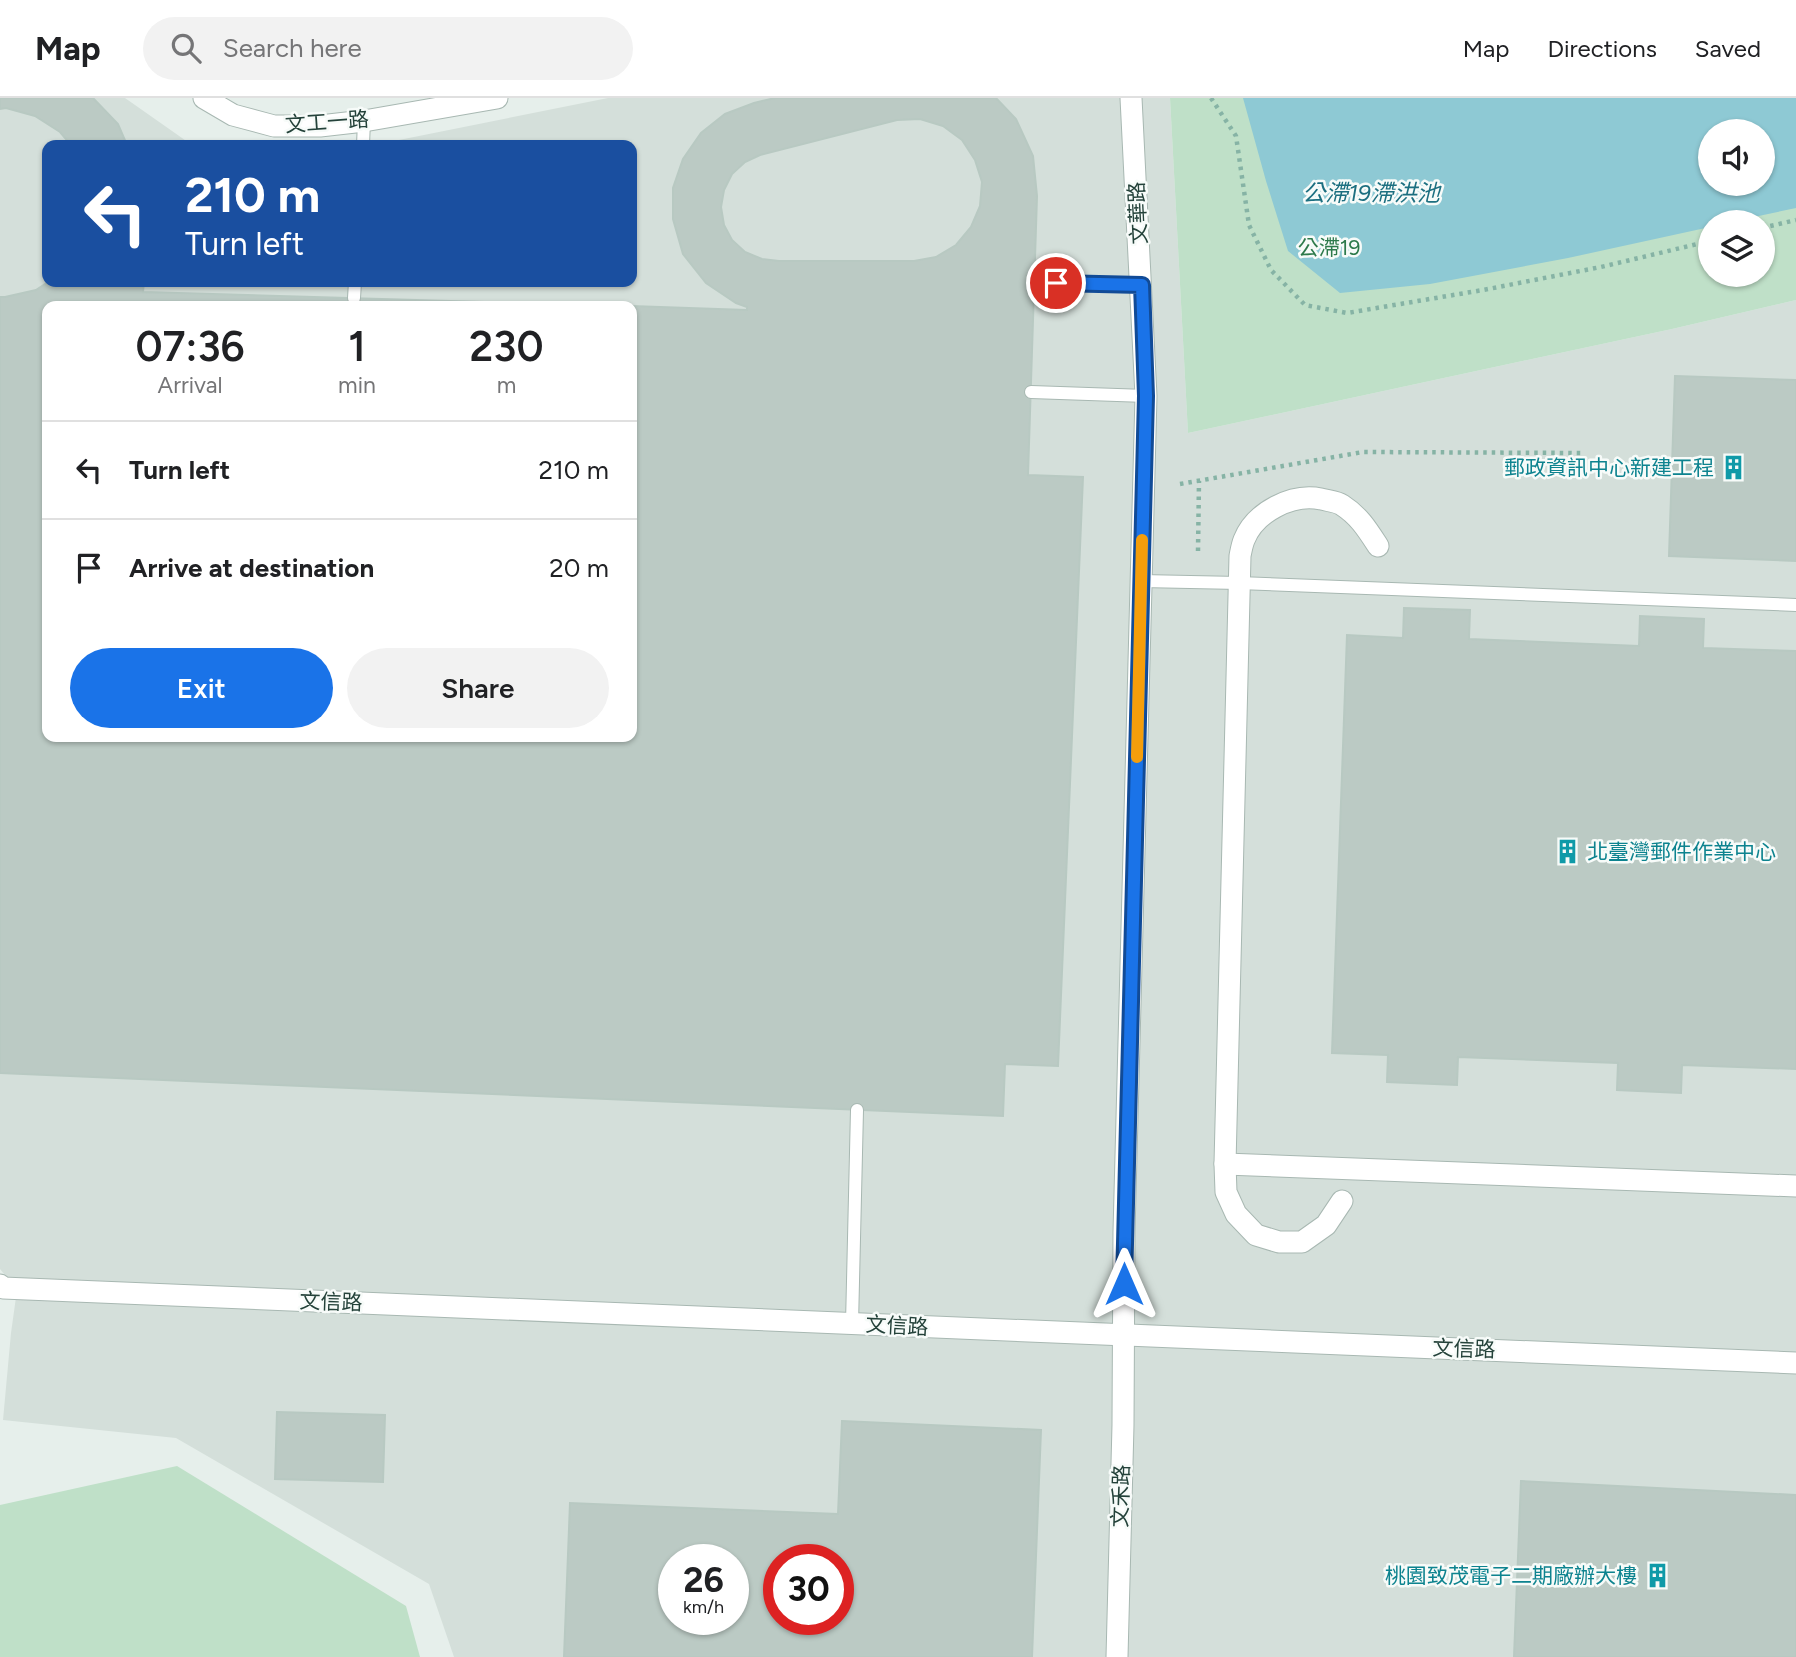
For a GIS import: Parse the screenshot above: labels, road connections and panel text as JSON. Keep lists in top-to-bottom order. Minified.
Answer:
{"streets":{"street":["文工一路","文華路","文信路","文禾路"]},"crossings":[["文華路","文信路"],["文華路","文禾路"],["文信路","文禾路"]],"water":["公滯19滯洪池"],"parks":["公滯19"],"places":{"building":["郵政資訊中心新建工程","北臺灣郵件作業中心","桃園致茂電子二期廠辦大樓"]},"page":{"header":"Map","search":"Search here","nav":["Map","Directions","Saved"],"turn":["210 m","Turn left"],"eta":["07:36","Arrival","1","min","230","m"],"list":[{"name":"Turn left","value":"210 m"},{"name":"Arrive at destination","value":"20 m"}],"buttons":["Exit","Share"],"speed":"26 km/h","limit":"30"}}
